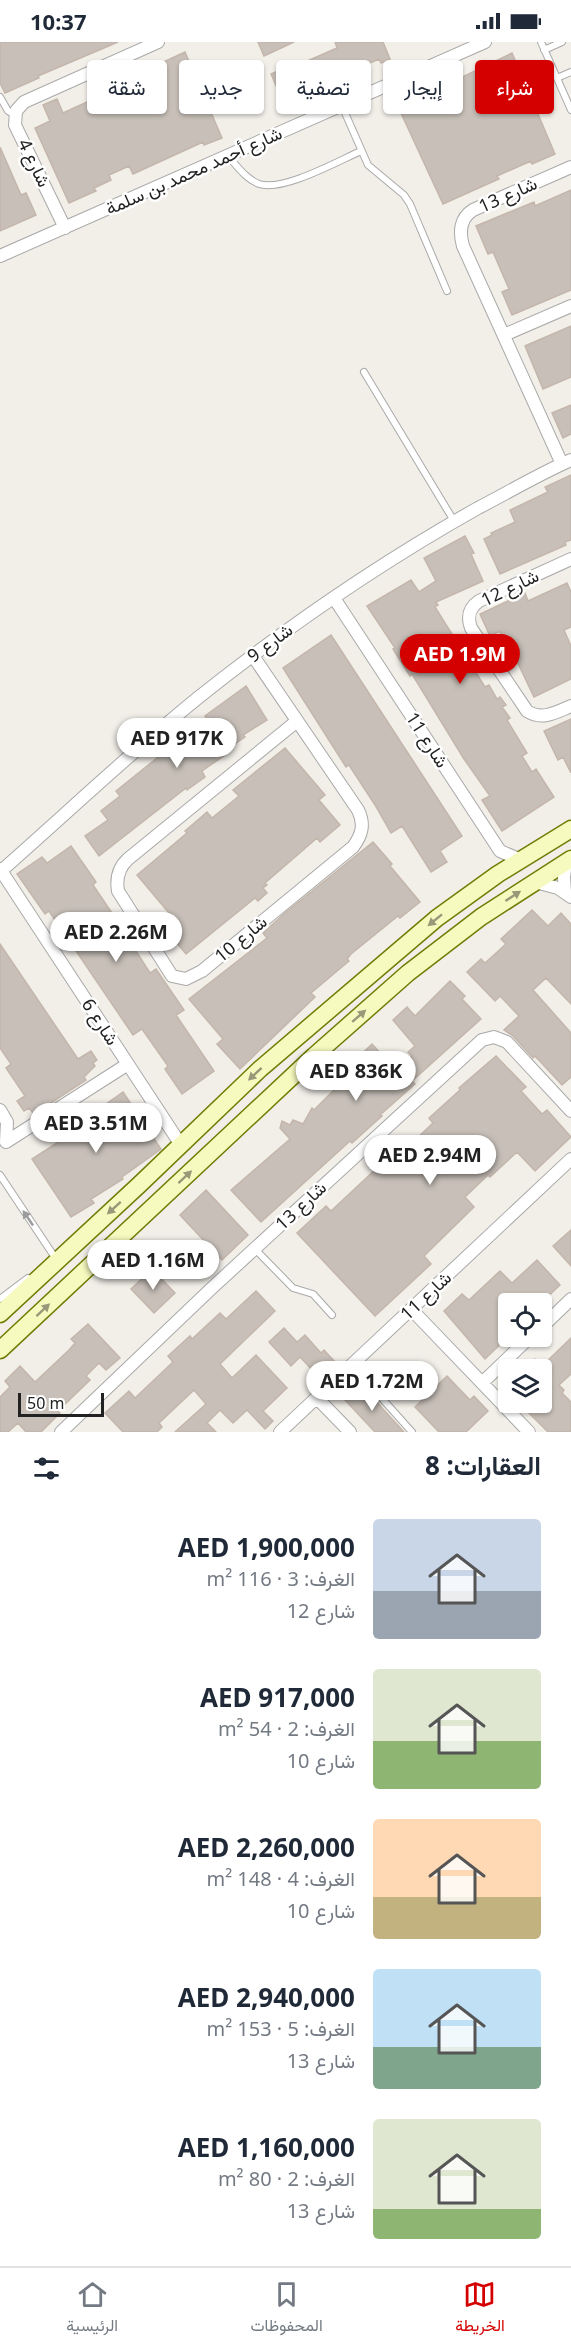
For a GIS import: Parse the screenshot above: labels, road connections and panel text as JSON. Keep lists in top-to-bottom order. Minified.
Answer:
{"streets":{"street":["شارع 4","شارع أحمد محمد بن سلمة","شارع 13","شارع 12","شارع 9","شارع 11","شارع 10","شارع 6"]},"crossings":[["شارع 4","شارع أحمد محمد بن سلمة"],["شارع 13","شارع 9"],["شارع 9","شارع 11"],["شارع 9","شارع 10"],["شارع 9","شارع 6"]],"scale_bar":"50 m","page":{"status":"10:37","chip":["شراء","إيجار","تصفية","جديد","شقة"],"price":["AED 1.9M","AED 917K","AED 2.26M","AED 836K","AED 3.51M","AED 2.94M","AED 1.16M","AED 1.72M"],"scale":"50 m","heading":"العقارات: 8","list":[{"name":"AED 1,900,000","note":"الغرف: 3 · 116 m² · شارع 12"},{"name":"AED 917,000","note":"الغرف: 2 · 54 m² · شارع 10"},{"name":"AED 2,260,000","note":"الغرف: 4 · 148 m² · شارع 10"},{"name":"AED 2,940,000","note":"الغرف: 5 · 153 m² · شارع 13"},{"name":"AED 1,160,000","note":"الغرف: 2 · 80 m² · شارع 13"}],"tabs":["الخريطة","المحفوظات","الرئيسية"]}}
